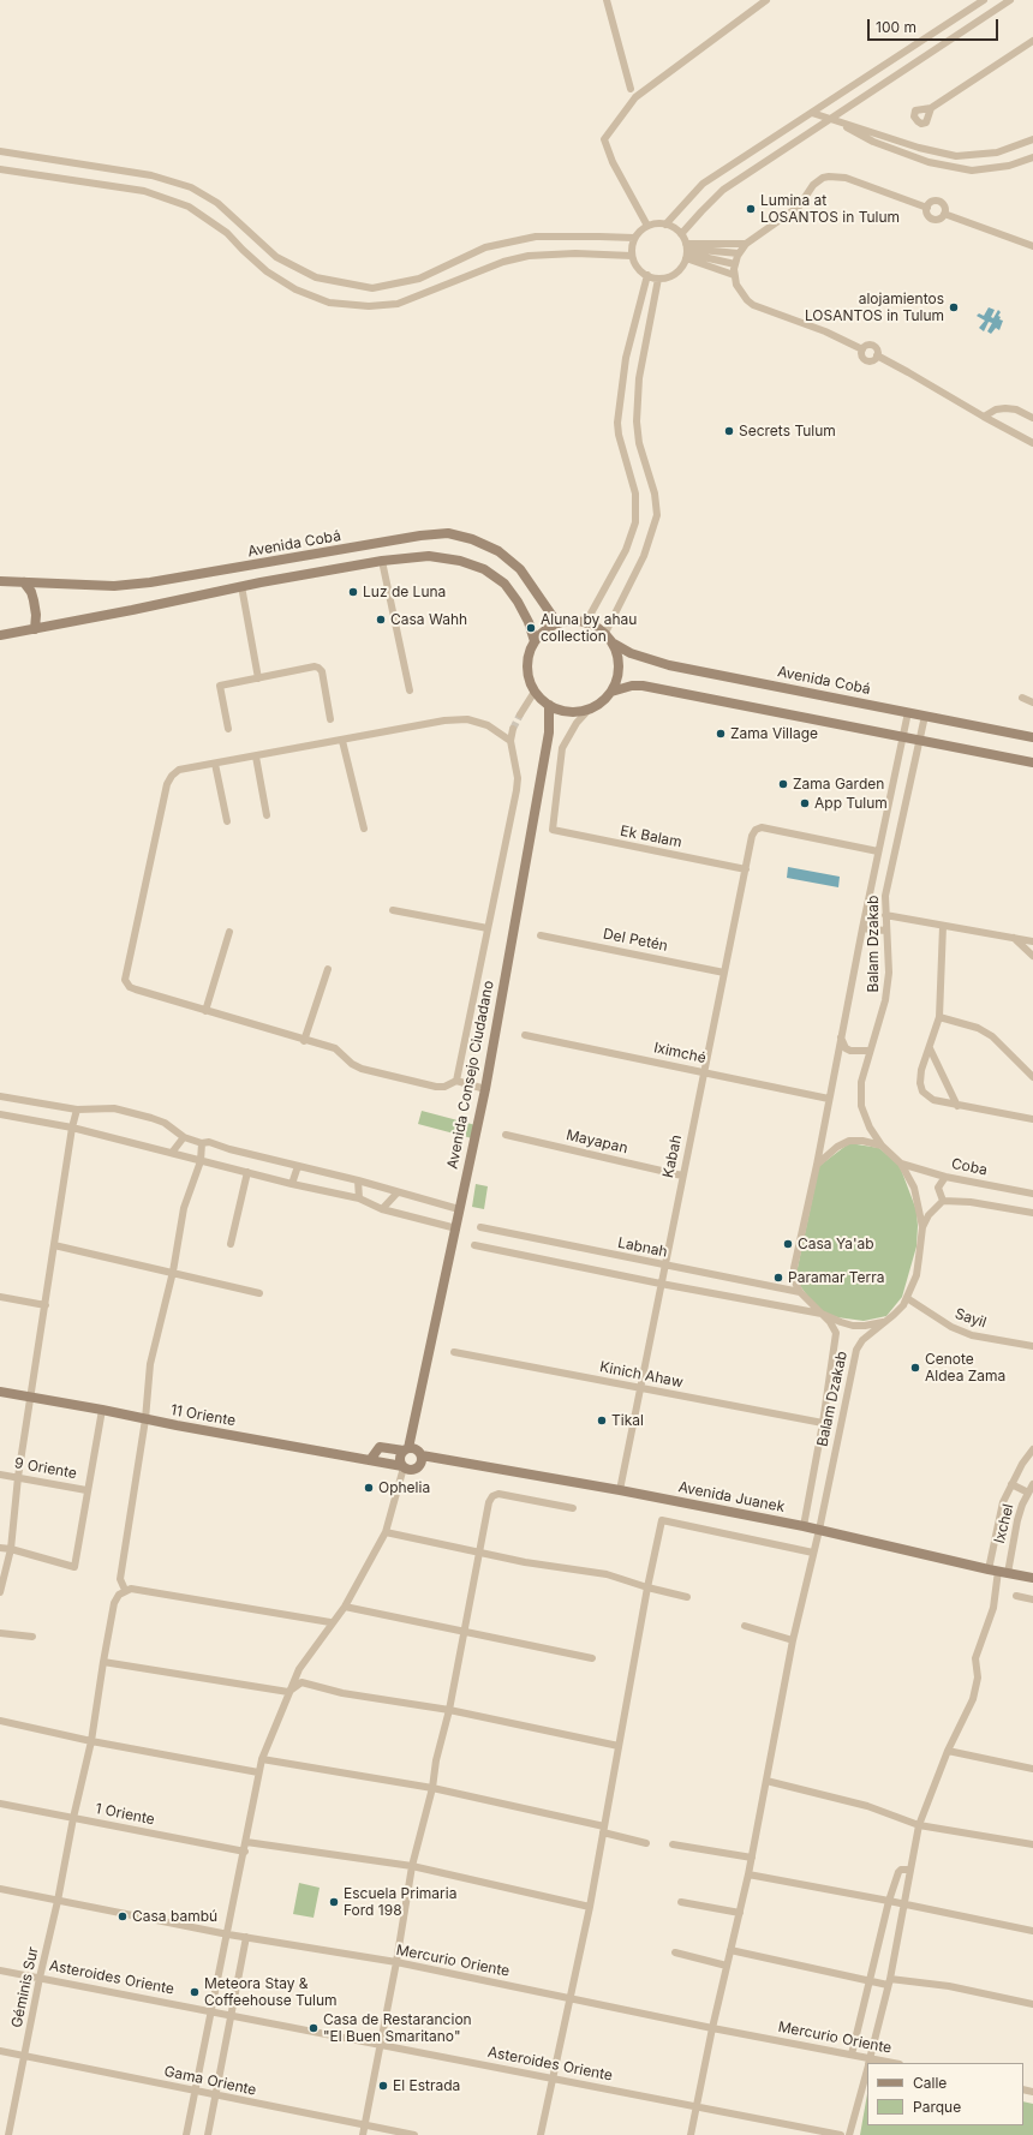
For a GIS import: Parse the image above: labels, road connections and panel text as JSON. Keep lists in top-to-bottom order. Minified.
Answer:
{"streets":{"street":["Avenida Cobá","Ek Balam","Del Petén","Balam Dzakab","Iximché","Avenida Consejo Ciudadano","Mayapan","Kabah","Coba","Labnah","Sayil","Kinich Ahaw","11 Oriente","9 Oriente","Avenida Juanek","Ixchel","1 Oriente","Mercurio Oriente","Asteroides Oriente","Géminis Sur","Gama Oriente"]},"crossings":[["Avenida Cobá","Ek Balam"],["Avenida Cobá","Balam Dzakab"],["Avenida Cobá","Avenida Consejo Ciudadano"],["Ek Balam","Avenida Consejo Ciudadano"],["Ek Balam","Kabah"],["Del Petén","Kabah"],["Balam Dzakab","Coba"],["Balam Dzakab","Labnah"],["Balam Dzakab","Sayil"],["Balam Dzakab","Avenida Juanek"],["Balam Dzakab","Mercurio Oriente"],["Balam Dzakab","Asteroides Oriente"],["Iximché","Kabah"],["Avenida Consejo Ciudadano","11 Oriente"],["Avenida Consejo Ciudadano","Avenida Juanek"],["Mayapan","Kabah"],["Kabah","Labnah"],["Kabah","Kinich Ahaw"],["Kabah","Avenida Juanek"],["Coba","Labnah"],["Coba","Sayil"],["Labnah","Sayil"],["11 Oriente","Avenida Juanek"],["Avenida Juanek","Ixchel"],["1 Oriente","Géminis Sur"],["Mercurio Oriente","Géminis Sur"],["Asteroides Oriente","Géminis Sur"],["Géminis Sur","Gama Oriente"]],"places":["Lumina at LOSANTOS in Tulum","alojamientos LOSANTOS in Tulum","Secrets Tulum","Luz de Luna","Casa Wahh","Aluna by ahau collection","Zama Village","Zama Garden","App Tulum","Casa Ya'ab","Paramar Terra","Cenote Aldea Zama","Tikal","Ophelia","Escuela Primaria Ford 198","Casa bambú","Meteora Stay & Coffeehouse Tulum","Casa de Restarancion \"El Buen Smaritano\"","El Estrada"],"legend":["Calle","Parque"],"scale_bar":"100 m"}
